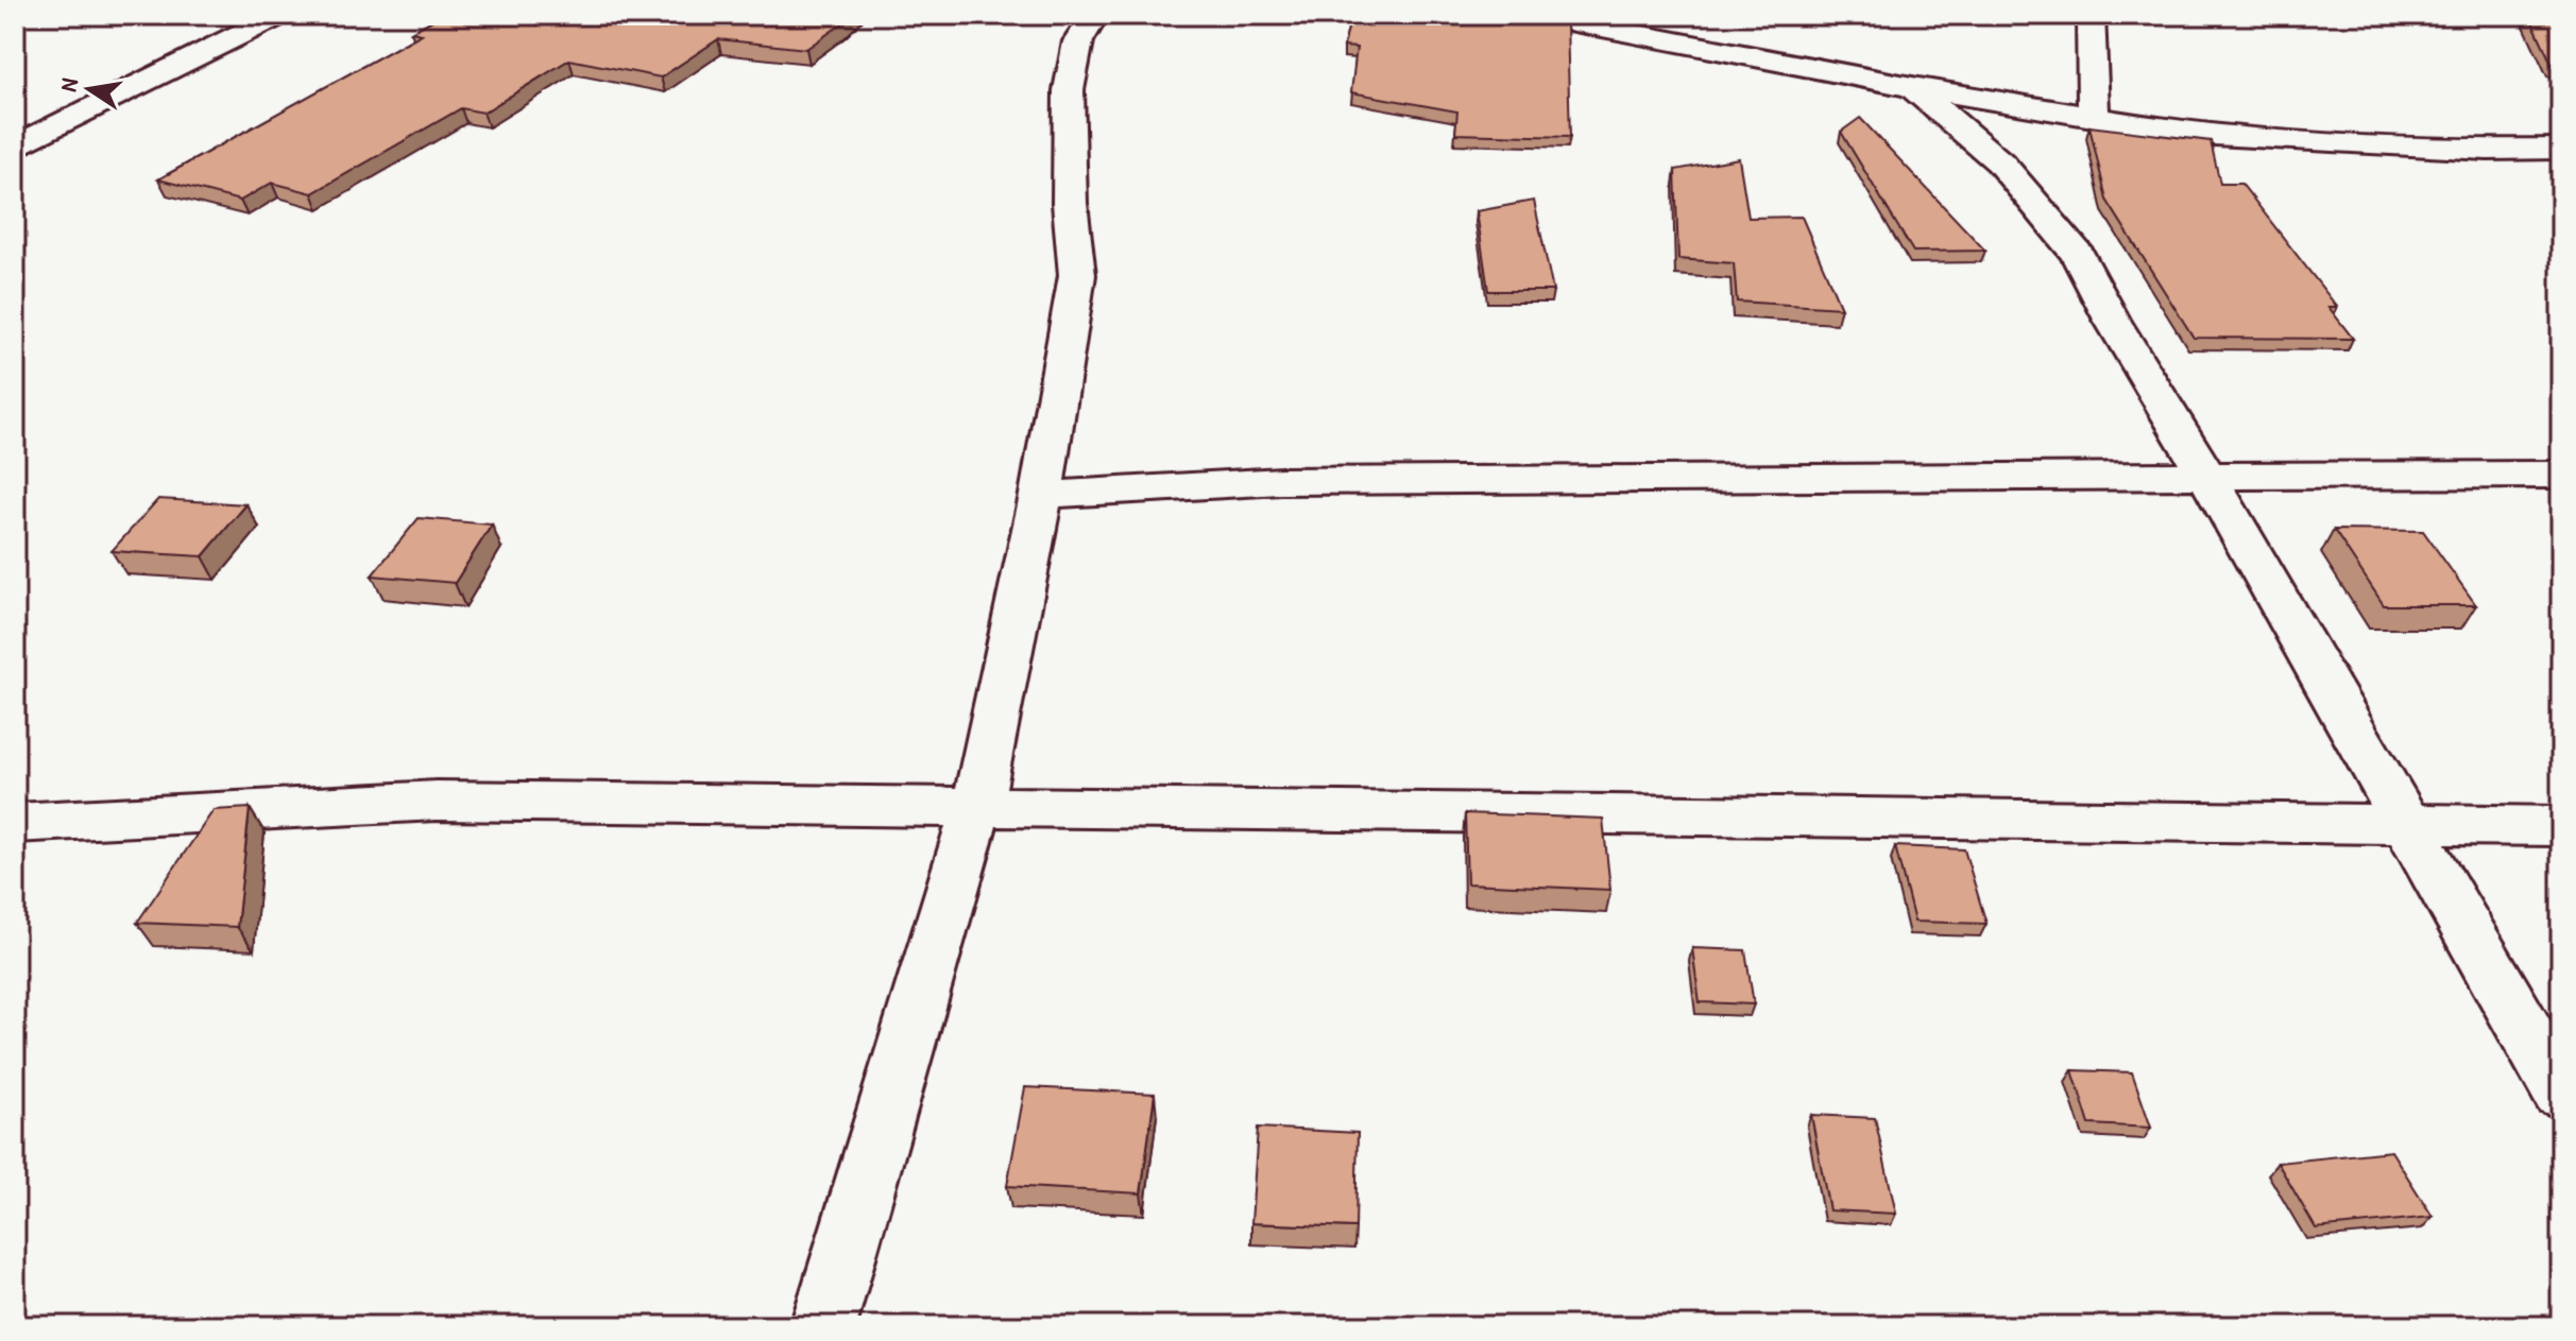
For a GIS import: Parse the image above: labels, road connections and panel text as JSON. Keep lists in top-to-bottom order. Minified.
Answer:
{"north":"left"}
